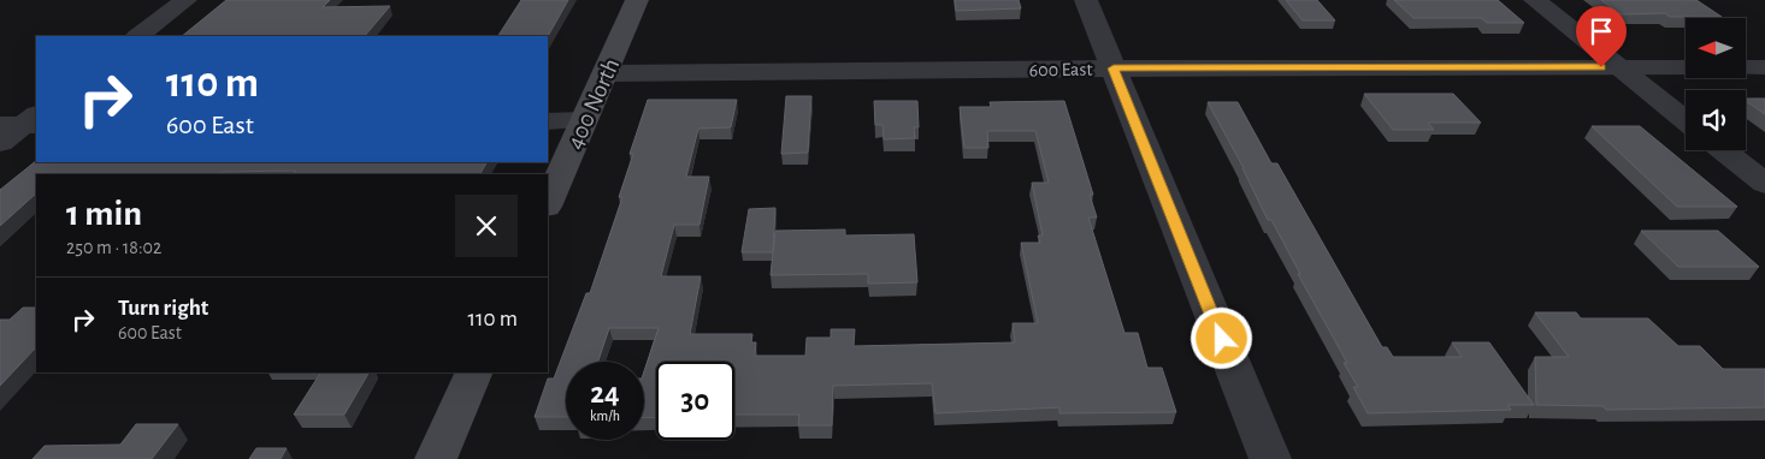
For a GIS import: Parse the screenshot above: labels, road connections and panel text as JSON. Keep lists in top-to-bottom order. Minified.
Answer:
{"streets":{"main road":["400 North"],"street":["600 East"]},"crossings":[["600 East","400 North"]],"north":"left","page":{"turn":["110 m","600 East"],"heading":["1 min","250 m · 18:02"],"list":[{"name":"Turn right","note":"600 East","value":"110 m"}],"speed":"24 km/h","limit":"30"}}
